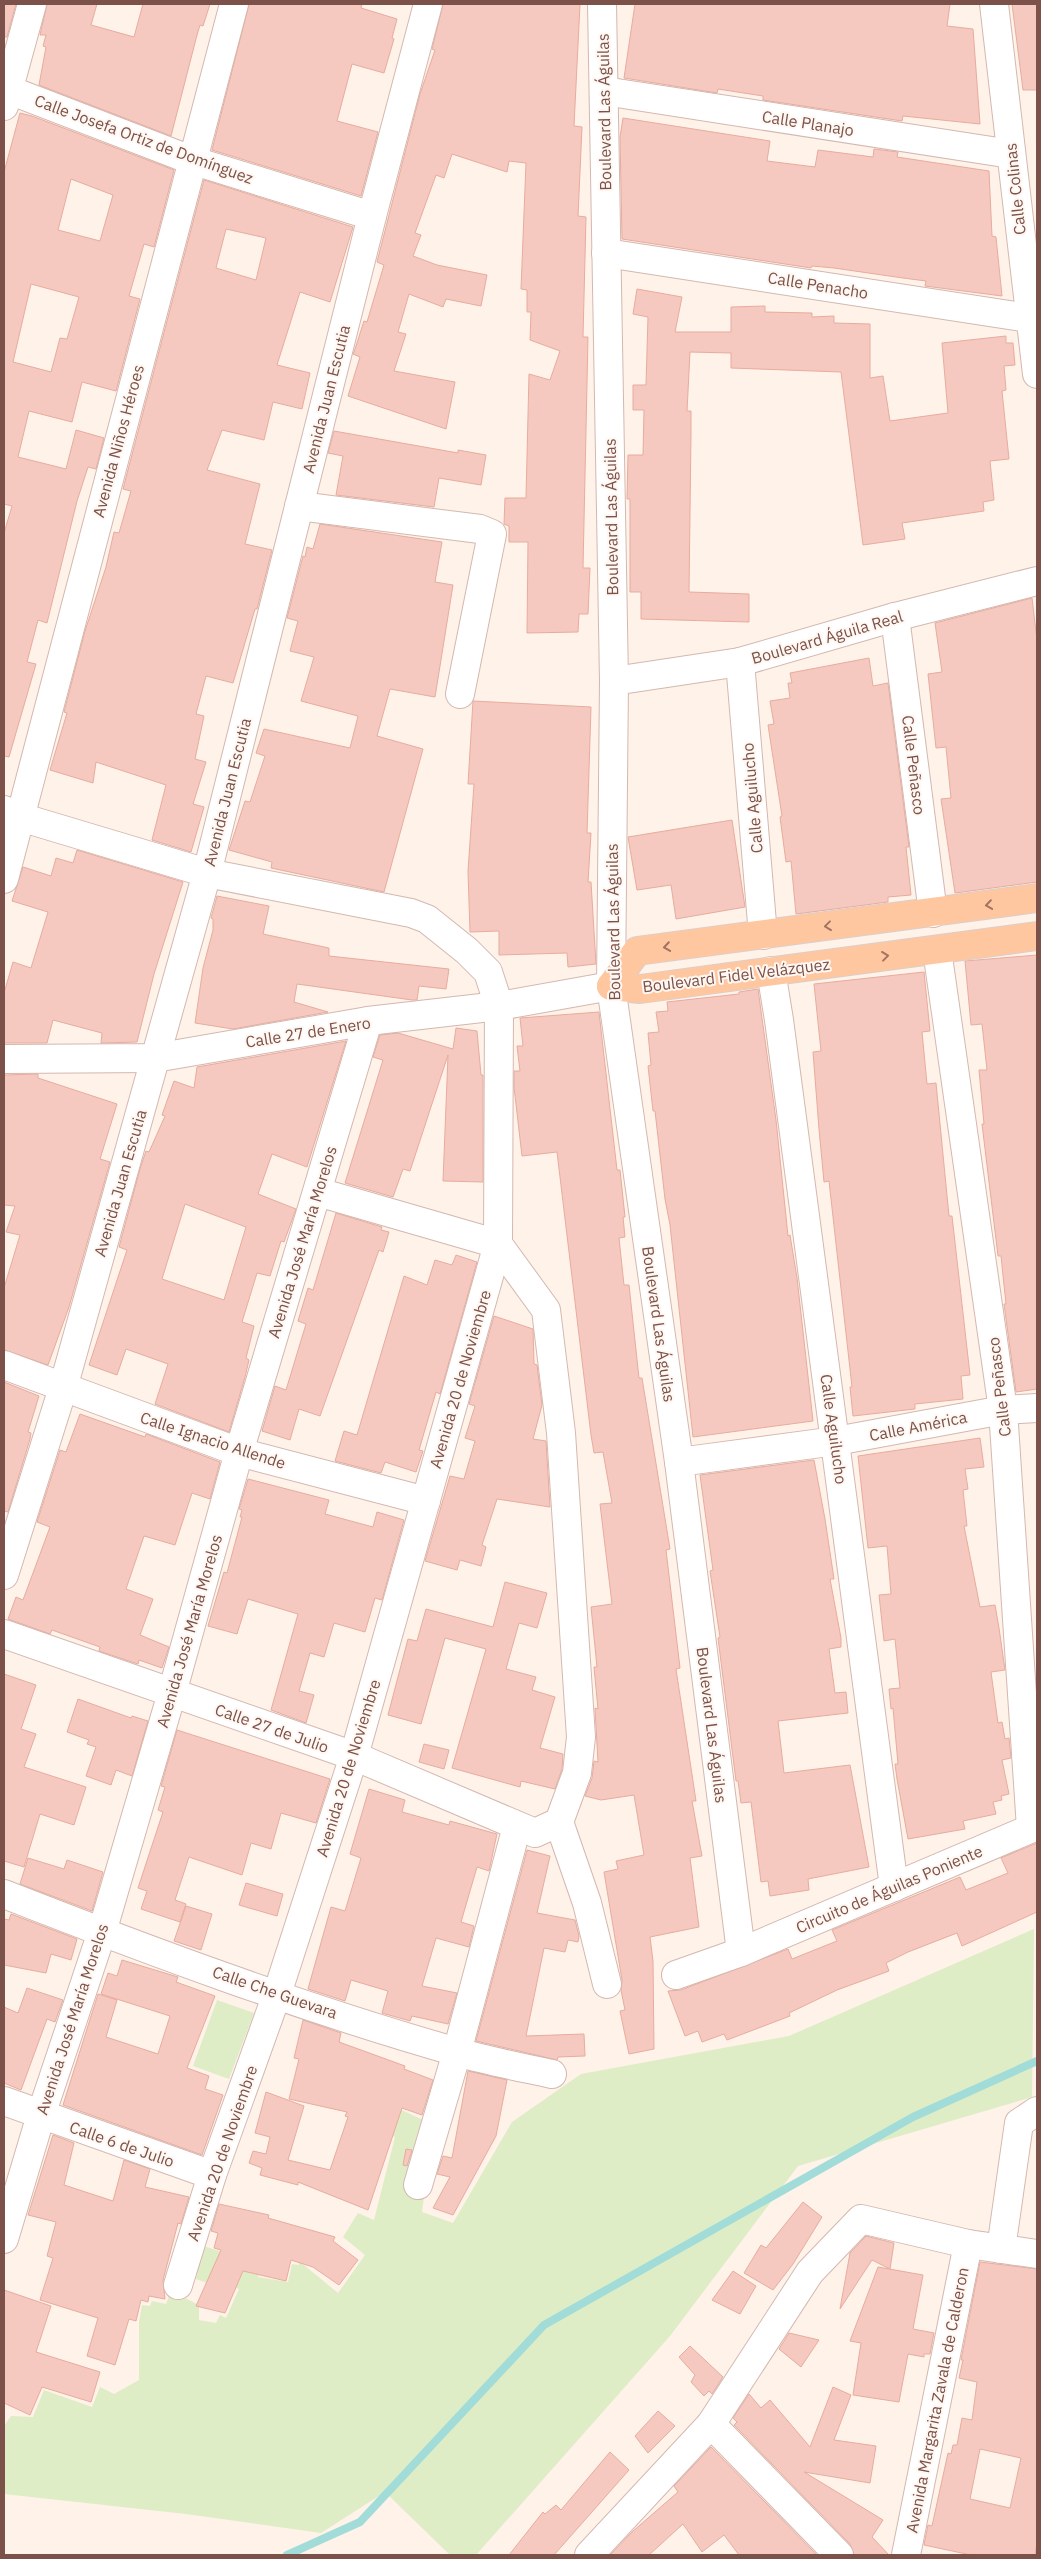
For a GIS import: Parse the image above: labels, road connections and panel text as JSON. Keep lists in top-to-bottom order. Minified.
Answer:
{"streets":{"main road":["Boulevard Fidel Velázquez"],"street":["Boulevard Las Águilas","Calle Planajo","Calle Josefa Ortiz de Domínguez","Calle Colinas","Calle Penacho","Avenida Juan Escutia","Avenida Niños Héroes","Boulevard Águila Real","Calle Peñasco","Calle Aguilucho","Calle 27 de Enero","Avenida José María Morelos","Avenida 20 de Noviembre","Calle América","Calle Ignacio Allende","Calle 27 de Julio","Circuito de Águilas Poniente","Calle Che Guevara","Calle 6 de Julio","Avenida Margarita Zavala de Calderon"]},"crossings":[["Boulevard Las Águilas","Calle Planajo"],["Boulevard Las Águilas","Calle Penacho"],["Boulevard Las Águilas","Boulevard Águila Real"],["Boulevard Las Águilas","Boulevard Fidel Velázquez"],["Boulevard Las Águilas","Calle 27 de Enero"],["Boulevard Las Águilas","Calle América"],["Boulevard Las Águilas","Circuito de Águilas Poniente"],["Calle Planajo","Calle Colinas"],["Calle Josefa Ortiz de Domínguez","Avenida Juan Escutia"],["Calle Josefa Ortiz de Domínguez","Avenida Niños Héroes"],["Calle Colinas","Calle Penacho"],["Avenida Juan Escutia","Calle 27 de Enero"],["Avenida Juan Escutia","Avenida 20 de Noviembre"],["Avenida Juan Escutia","Calle Ignacio Allende"],["Avenida Niños Héroes","Avenida 20 de Noviembre"],["Boulevard Águila Real","Calle Peñasco"],["Boulevard Águila Real","Calle Aguilucho"],["Calle Peñasco","Boulevard Fidel Velázquez"],["Calle Peñasco","Calle América"],["Calle Peñasco","Circuito de Águilas Poniente"],["Calle Aguilucho","Boulevard Fidel Velázquez"],["Calle Aguilucho","Calle América"],["Calle Aguilucho","Circuito de Águilas Poniente"],["Boulevard Fidel Velázquez","Calle 27 de Enero"],["Calle 27 de Enero","Avenida José María Morelos"],["Calle 27 de Enero","Avenida 20 de Noviembre"],["Avenida José María Morelos","Calle Ignacio Allende"],["Avenida José María Morelos","Calle 27 de Julio"],["Avenida José María Morelos","Calle Che Guevara"],["Avenida José María Morelos","Calle 6 de Julio"],["Avenida 20 de Noviembre","Calle Ignacio Allende"],["Avenida 20 de Noviembre","Calle 27 de Julio"],["Avenida 20 de Noviembre","Calle Che Guevara"],["Avenida 20 de Noviembre","Calle 6 de Julio"]]}
